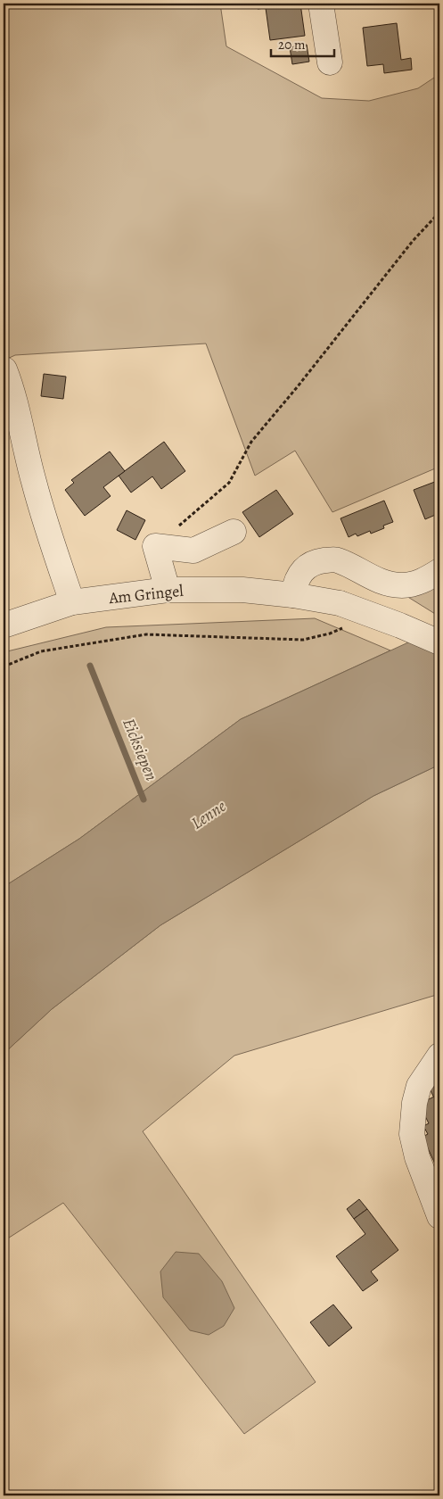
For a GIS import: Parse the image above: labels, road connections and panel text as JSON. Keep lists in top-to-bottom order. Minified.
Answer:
{"streets":{"street":["Am Gringel"]},"water":["Eicksiepen","Lenne"],"scale_bar":"20 m"}
